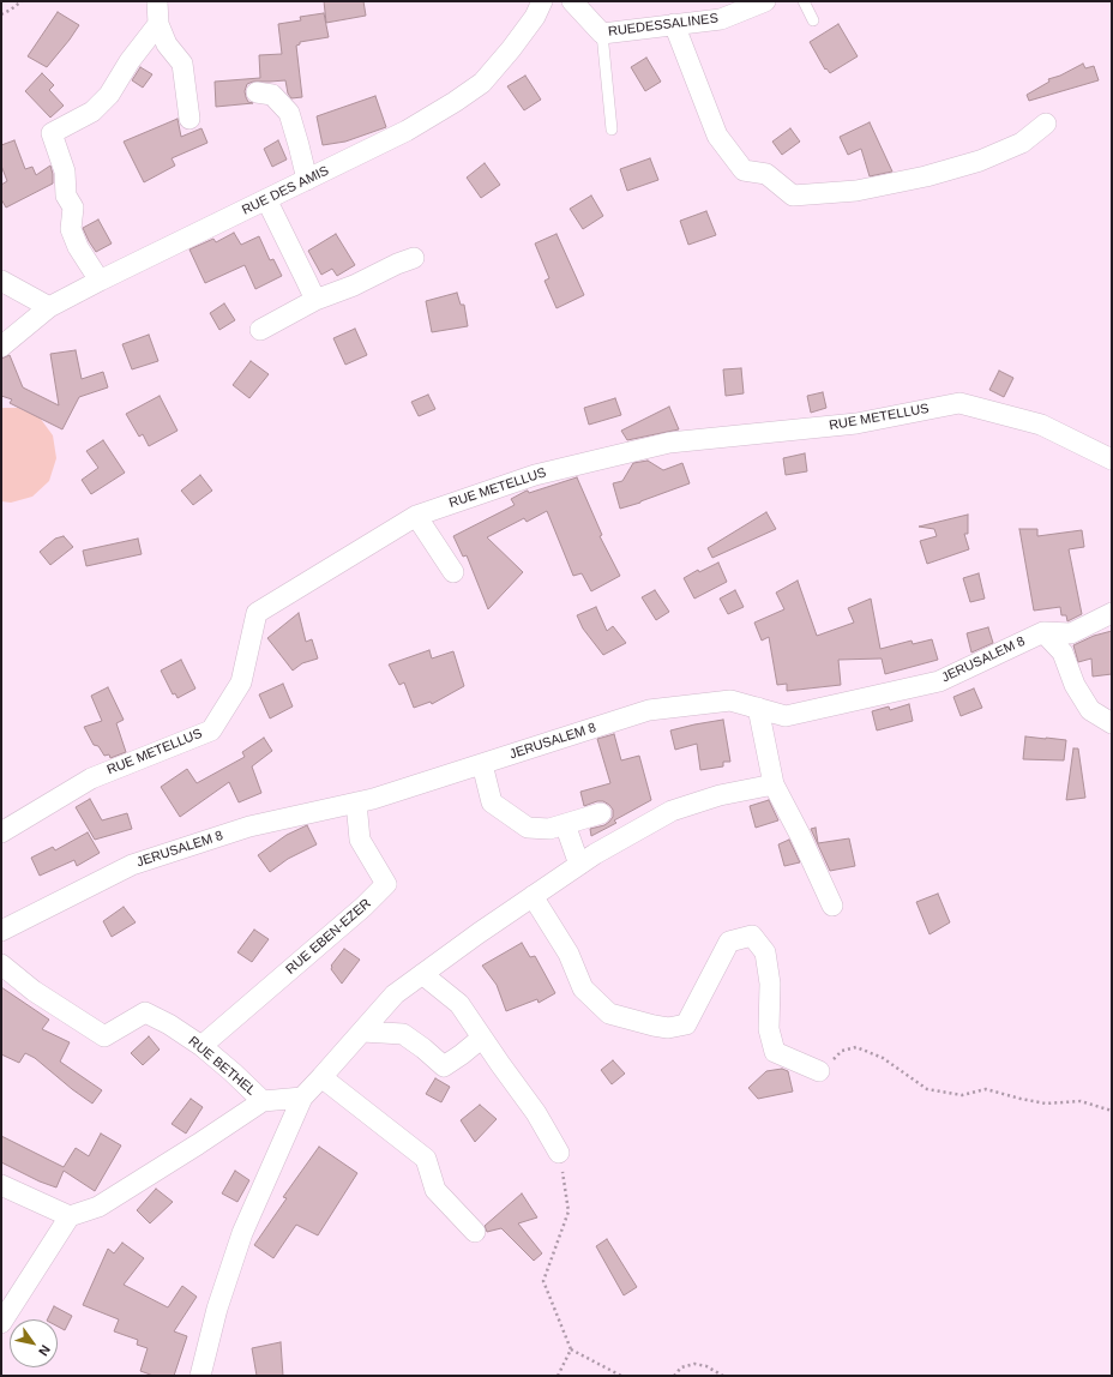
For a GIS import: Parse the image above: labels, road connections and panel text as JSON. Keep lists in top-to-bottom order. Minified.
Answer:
{"streets":{"street":["RUEDESSALINES","RUE DES AMIS","RUE METELLUS","JERUSALEM 8","RUE EBEN-EZER","RUE BETHEL"]},"crossings":[["JERUSALEM 8","RUE EBEN-EZER"],["RUE EBEN-EZER","RUE BETHEL"]],"north":"bottom right"}
